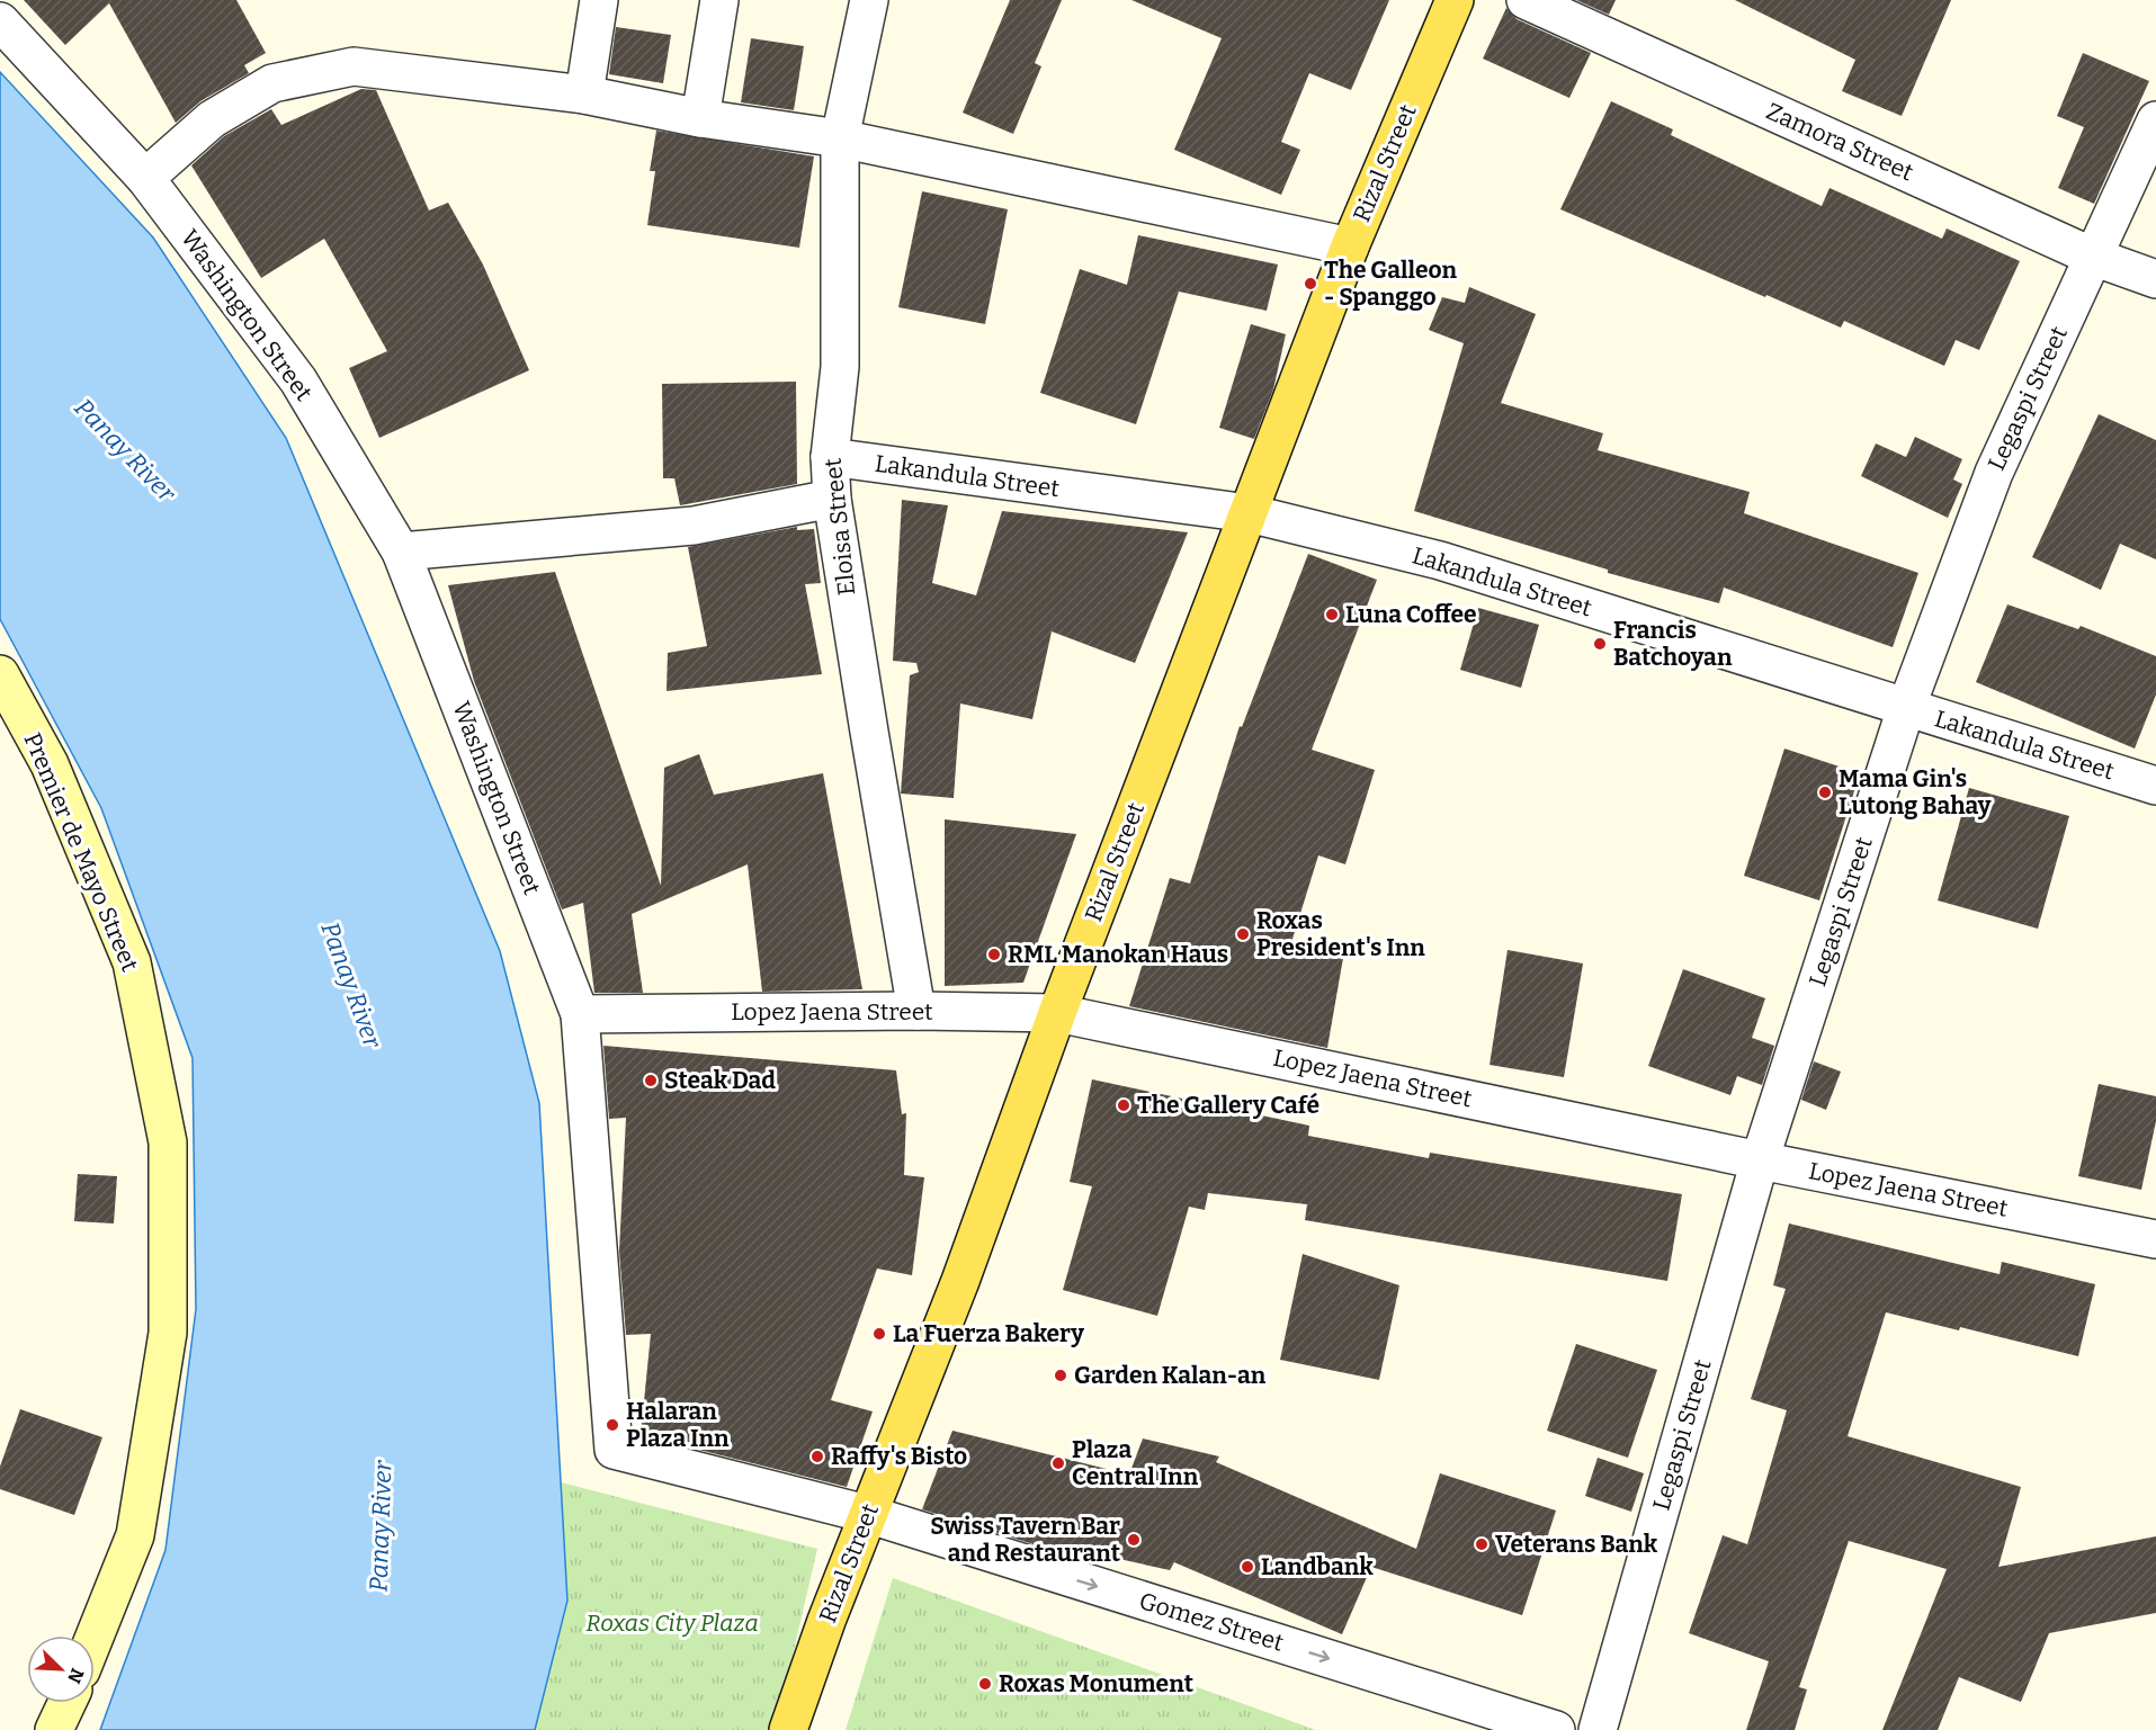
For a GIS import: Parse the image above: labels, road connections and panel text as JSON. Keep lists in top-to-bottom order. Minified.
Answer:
{"streets":{"main road":["Rizal Street","Premier de Mayo Street"],"street":["Zamora Street","Washington Street","Legaspi Street","Lakandula Street","Eloisa Street","Lopez Jaena Street","Gomez Street"]},"crossings":[["Zamora Street","Legaspi Street"],["Rizal Street","Washington Street"],["Rizal Street","Lakandula Street"],["Rizal Street","Lopez Jaena Street"],["Rizal Street","Gomez Street"],["Washington Street","Lopez Jaena Street"],["Washington Street","Gomez Street"],["Legaspi Street","Lakandula Street"],["Legaspi Street","Lopez Jaena Street"],["Lakandula Street","Eloisa Street"],["Eloisa Street","Lopez Jaena Street"]],"one_way":["Gomez Street"],"water":["Panay River"],"parks":["Roxas City Plaza"],"places":["The Galleon - Spanggo","Luna Coffee","Francis Batchoyan","Mama Gin's Lutong Bahay","Roxas President's Inn","RML Manokan Haus","Steak Dad","The Gallery Café","La Fuerza Bakery","Garden Kalan-an","Halaran Plaza Inn","Raffy's Bisto","Plaza Central Inn","Swiss Tavern Bar and Restaurant","Veterans Bank","Landbank","Roxas Monument"],"north":"bottom right"}
